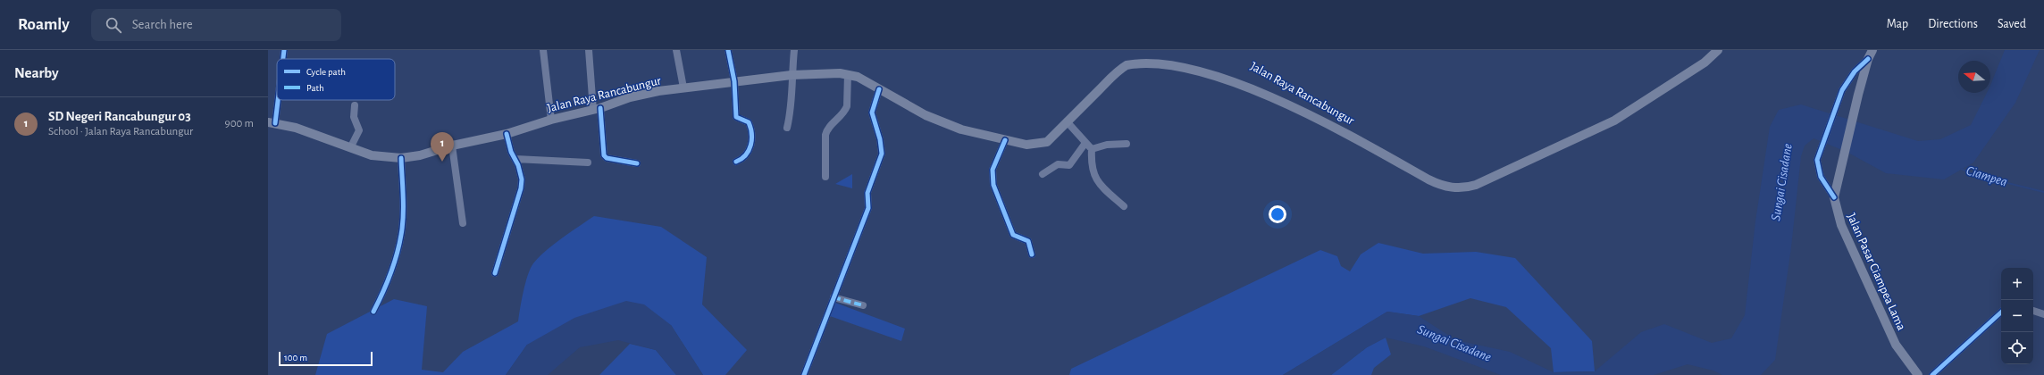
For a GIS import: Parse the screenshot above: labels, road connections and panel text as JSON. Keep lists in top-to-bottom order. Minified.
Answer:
{"streets":{"main road":["Jalan Raya Rancabungur","Jalan Pasar Ciampea Lama"]},"water":["Ciampea","Sungai Cisadane"],"legend":["Cycle path","Path"],"scale_bar":"100 m","north":"left","page":{"header":"Roamly","search":"Search here","nav":["Map","Directions","Saved"],"heading":"Nearby","list":[{"mark":"1","name":"SD Negeri Rancabungur 03","note":"School · Jalan Raya Rancabungur","value":"900 m"}],"pins":"1","map_buttons":["+","−"],"scale":"100 m"}}
